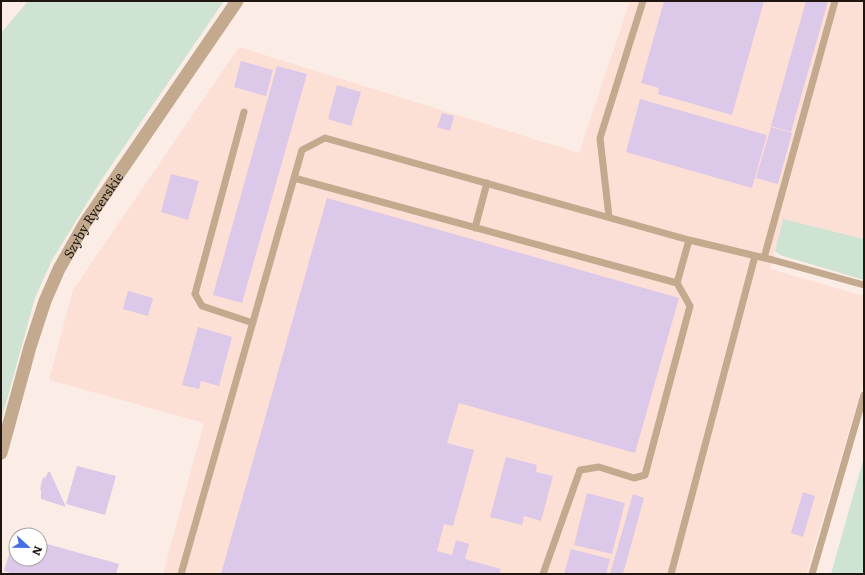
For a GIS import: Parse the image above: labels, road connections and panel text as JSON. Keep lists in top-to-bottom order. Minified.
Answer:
{"streets":{"street":["Szyby Rycerskie"]},"north":"right"}
